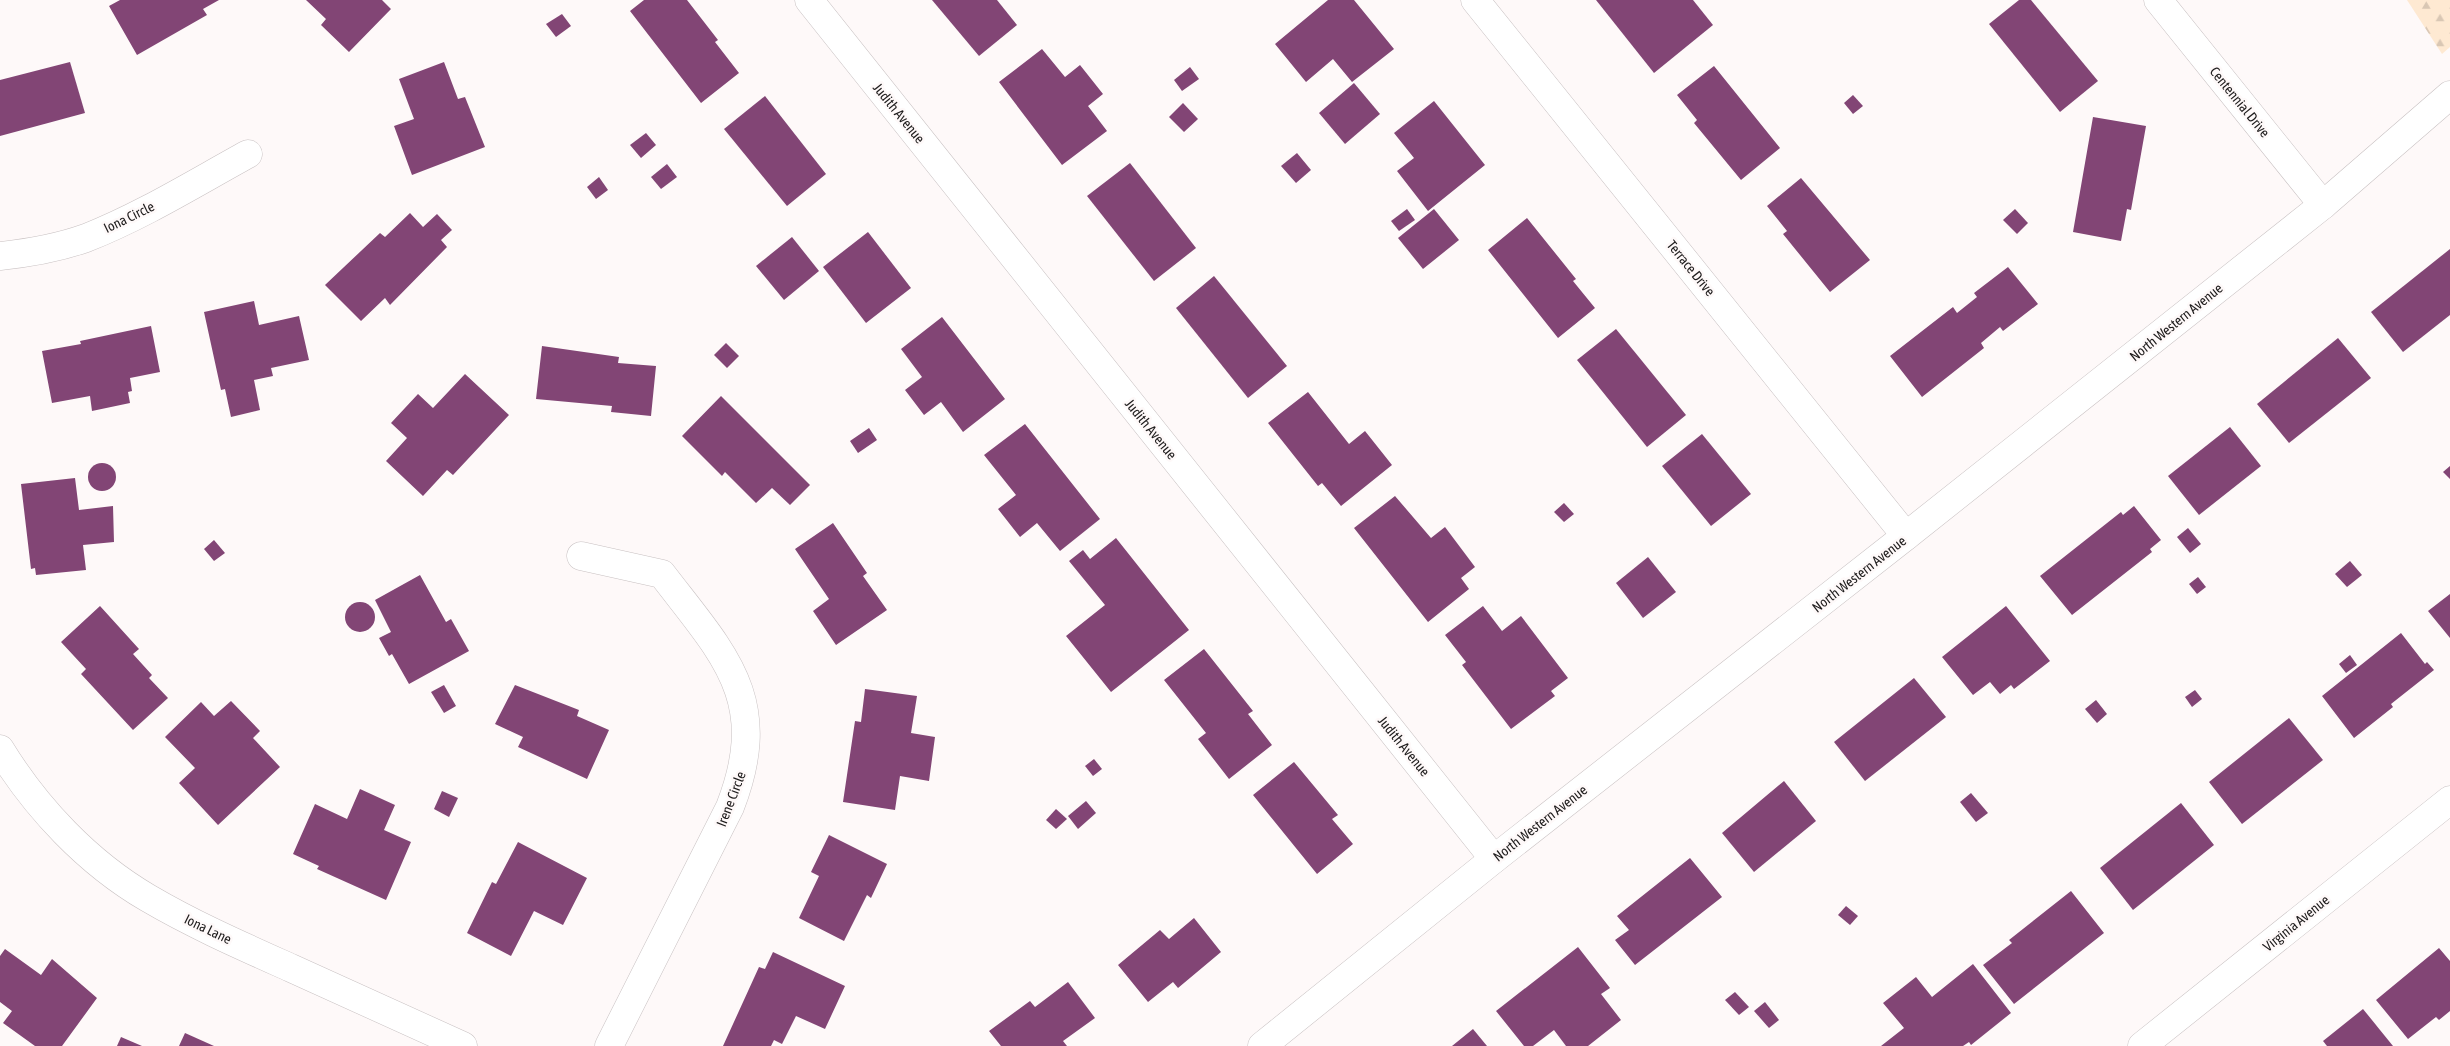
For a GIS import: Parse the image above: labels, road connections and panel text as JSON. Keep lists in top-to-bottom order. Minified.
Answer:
{"streets":{"street":["Centennial Drive","Judith Avenue","Iona Circle","Terrace Drive","North Western Avenue","Irene Circle","Virginia Avenue","Iona Lane"]},"crossings":[["Centennial Drive","North Western Avenue"],["Judith Avenue","North Western Avenue"],["Terrace Drive","North Western Avenue"]]}
